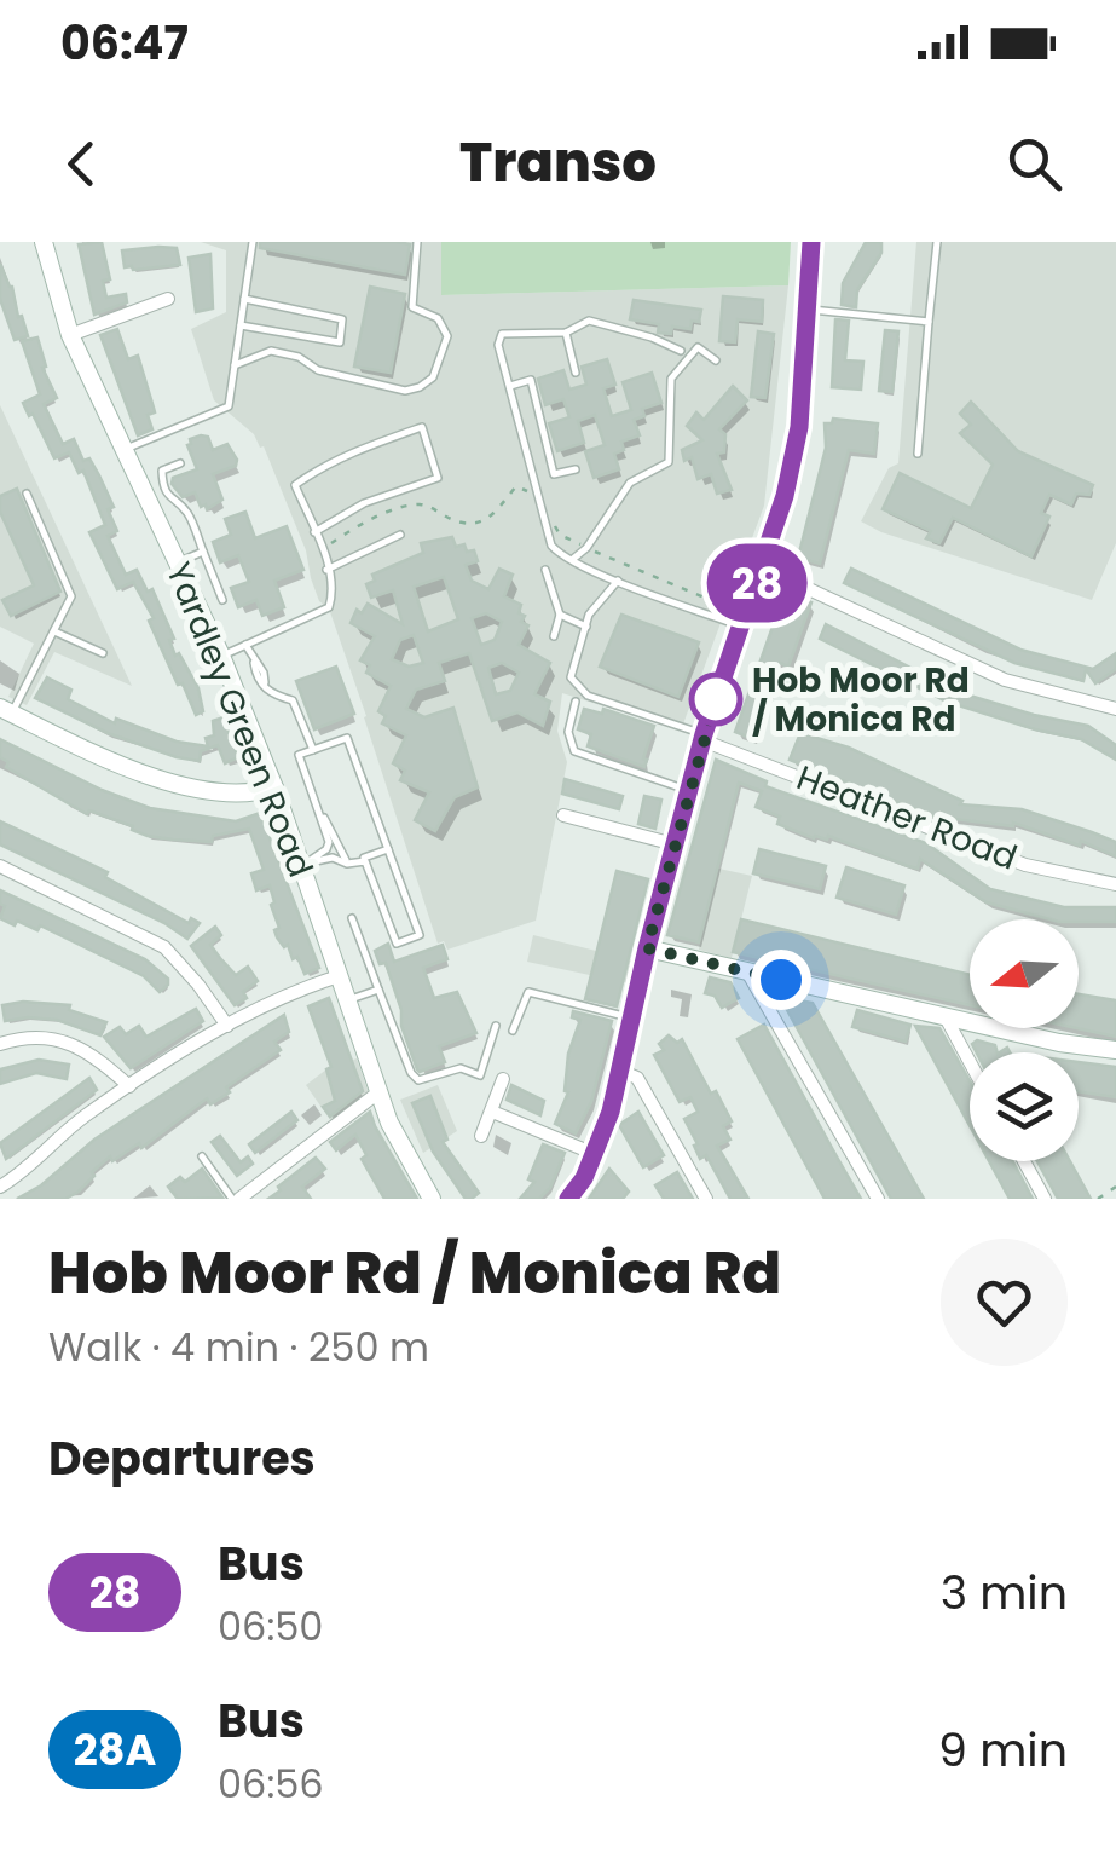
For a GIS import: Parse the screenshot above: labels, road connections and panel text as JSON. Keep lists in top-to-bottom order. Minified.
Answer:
{"streets":{"street":["Yardley Green Road","Heather Road"]},"places":["Hob Moor Rd / Monica Rd"],"lines":["bus line 28"],"north":"left","page":{"status":"06:47","header":"Transo","on_map":"28","heading":[["Hob Moor Rd / Monica Rd","Walk · 4 min · 250 m"],"Departures"],"list":[{"mark":"28","name":"Bus","note":"06:50","value":"3 min"},{"mark":"28A","name":"Bus","note":"06:56","value":"9 min"}]}}
